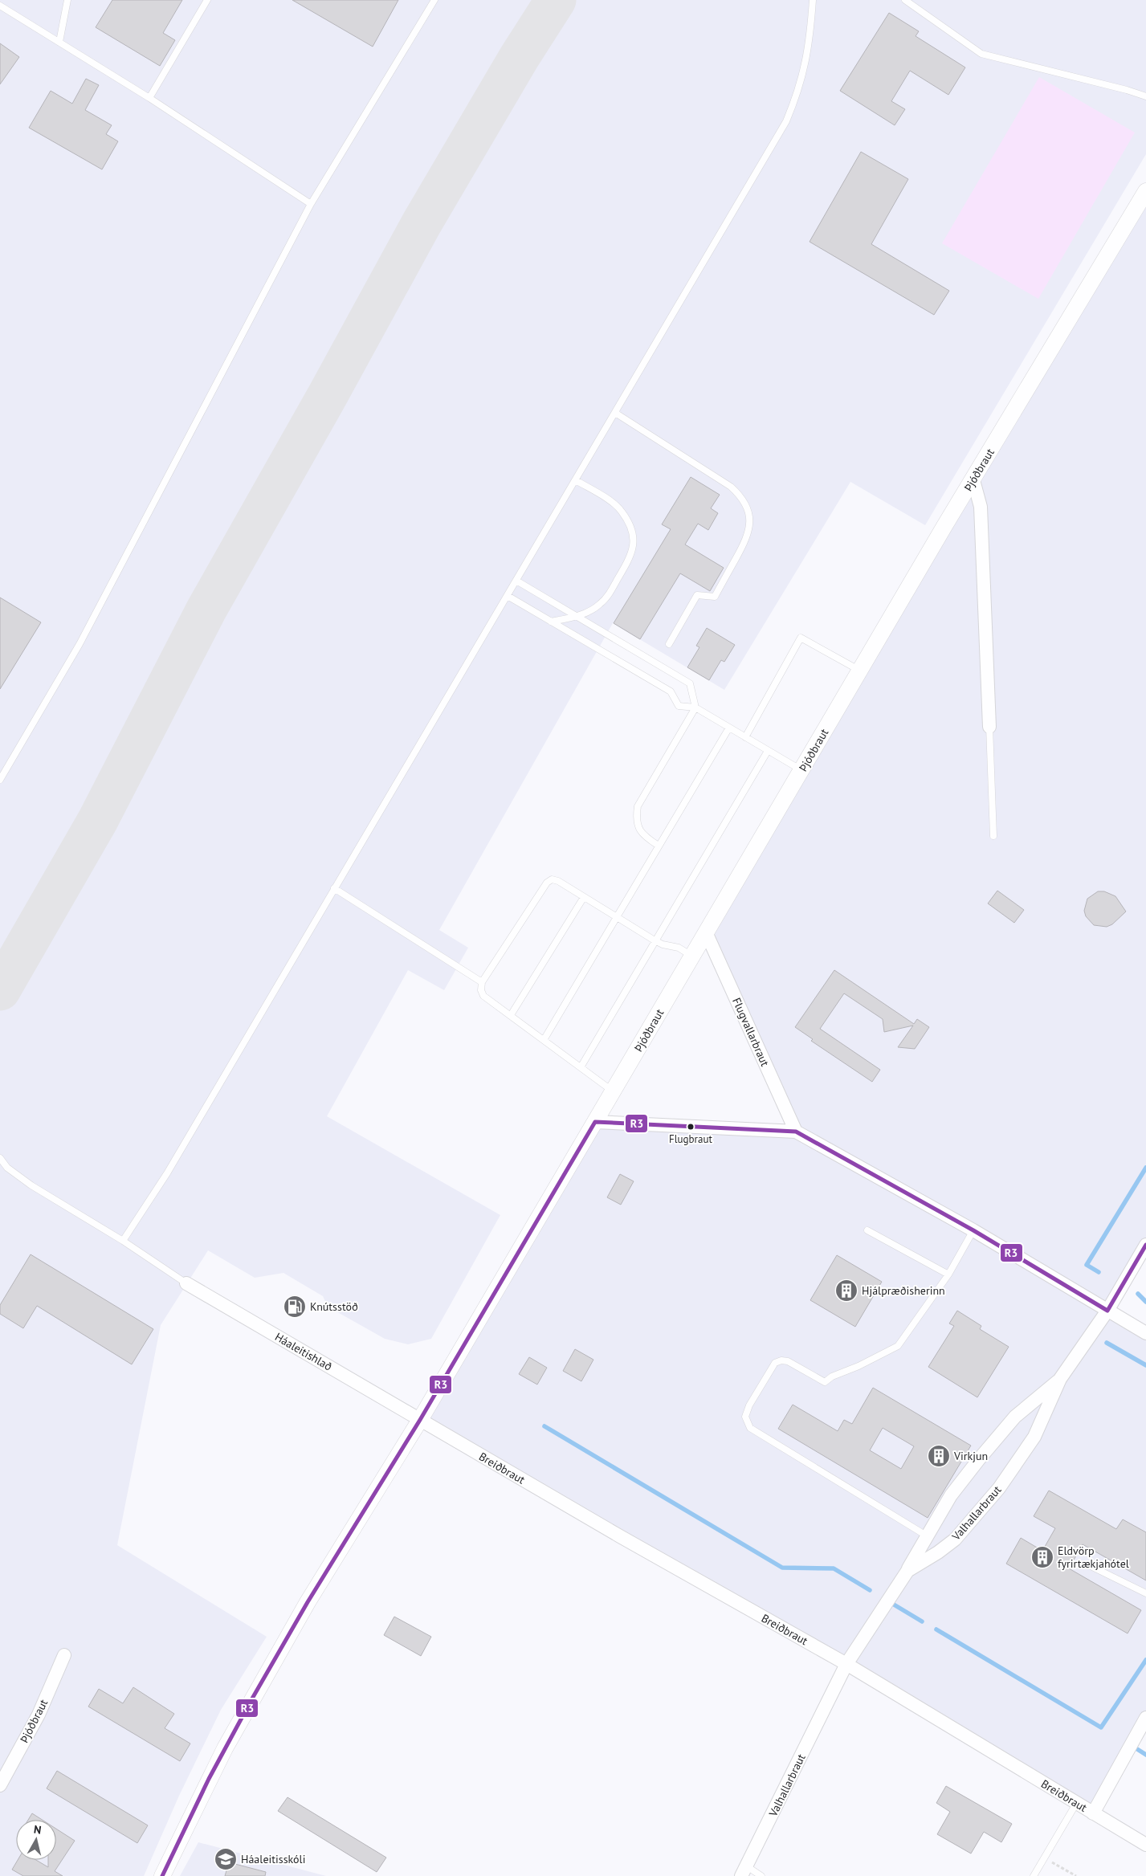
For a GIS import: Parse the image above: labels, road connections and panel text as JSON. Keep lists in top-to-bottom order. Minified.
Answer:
{"streets":{"street":["Þjóðbraut","Flugvallarbraut","Háaleitishlað","Breiðbraut","Valhallarbraut"]},"crossings":[["Þjóðbraut","Flugvallarbraut"],["Þjóðbraut","Háaleitishlað"],["Þjóðbraut","Breiðbraut"],["Háaleitishlað","Breiðbraut"],["Breiðbraut","Valhallarbraut"]],"places":{"other":["Flugbraut"],"building":["Hjálpræðisherinn","Virkjun","Eldvörp fyrirtækjahótel"],"fuel station":["Knútsstöð"],"school or university":["Háaleitisskóli"]},"lines":["transit line R3"],"north":"top"}
